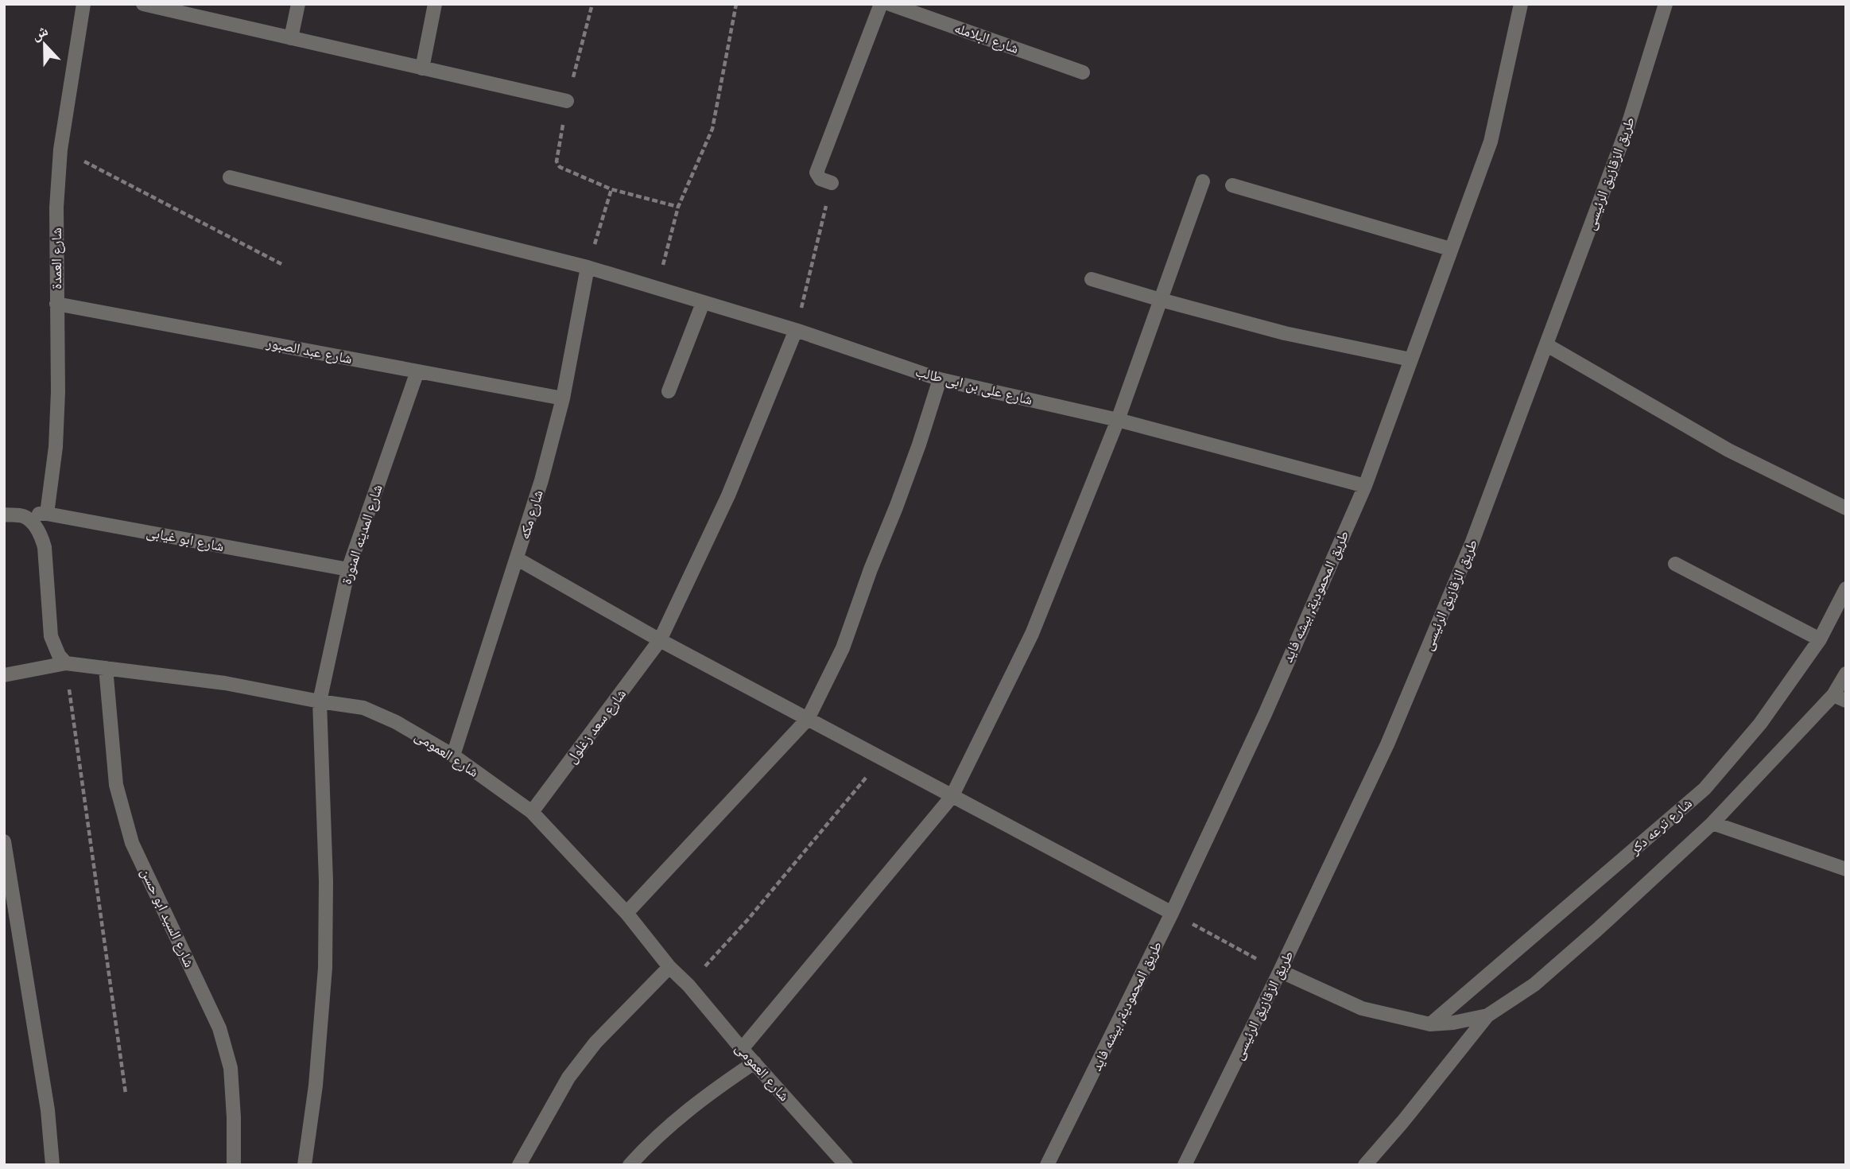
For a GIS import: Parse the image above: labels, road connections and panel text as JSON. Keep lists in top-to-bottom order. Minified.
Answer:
{"streets":{"street":["شارع البلامله","طريق الزقازيق الرئيسى","شارع العمدة","شارع عبد الصبور","شارع على بن ابى طالب","شارع مكه","شارع المدينه المنورة","شارع ابو غيابى","طريق المحمودية, بيشه فايد","شارع سعد زغلول","شارع العمومى","شارع ترعه دكر","شارع السيد ابو حسن"]},"crossings":[["شارع العمدة","شارع عبد الصبور"],["شارع العمدة","شارع ابو غيابى"],["شارع عبد الصبور","شارع مكه"],["شارع عبد الصبور","شارع المدينه المنورة"],["شارع على بن ابى طالب","شارع مكه"],["شارع على بن ابى طالب","طريق المحمودية, بيشه فايد"],["شارع على بن ابى طالب","شارع سعد زغلول"],["شارع مكه","شارع العمومى"],["شارع المدينه المنورة","شارع ابو غيابى"],["شارع المدينه المنورة","شارع العمومى"],["شارع سعد زغلول","شارع العمومى"],["شارع العمومى","شارع السيد ابو حسن"]],"north":"top"}
